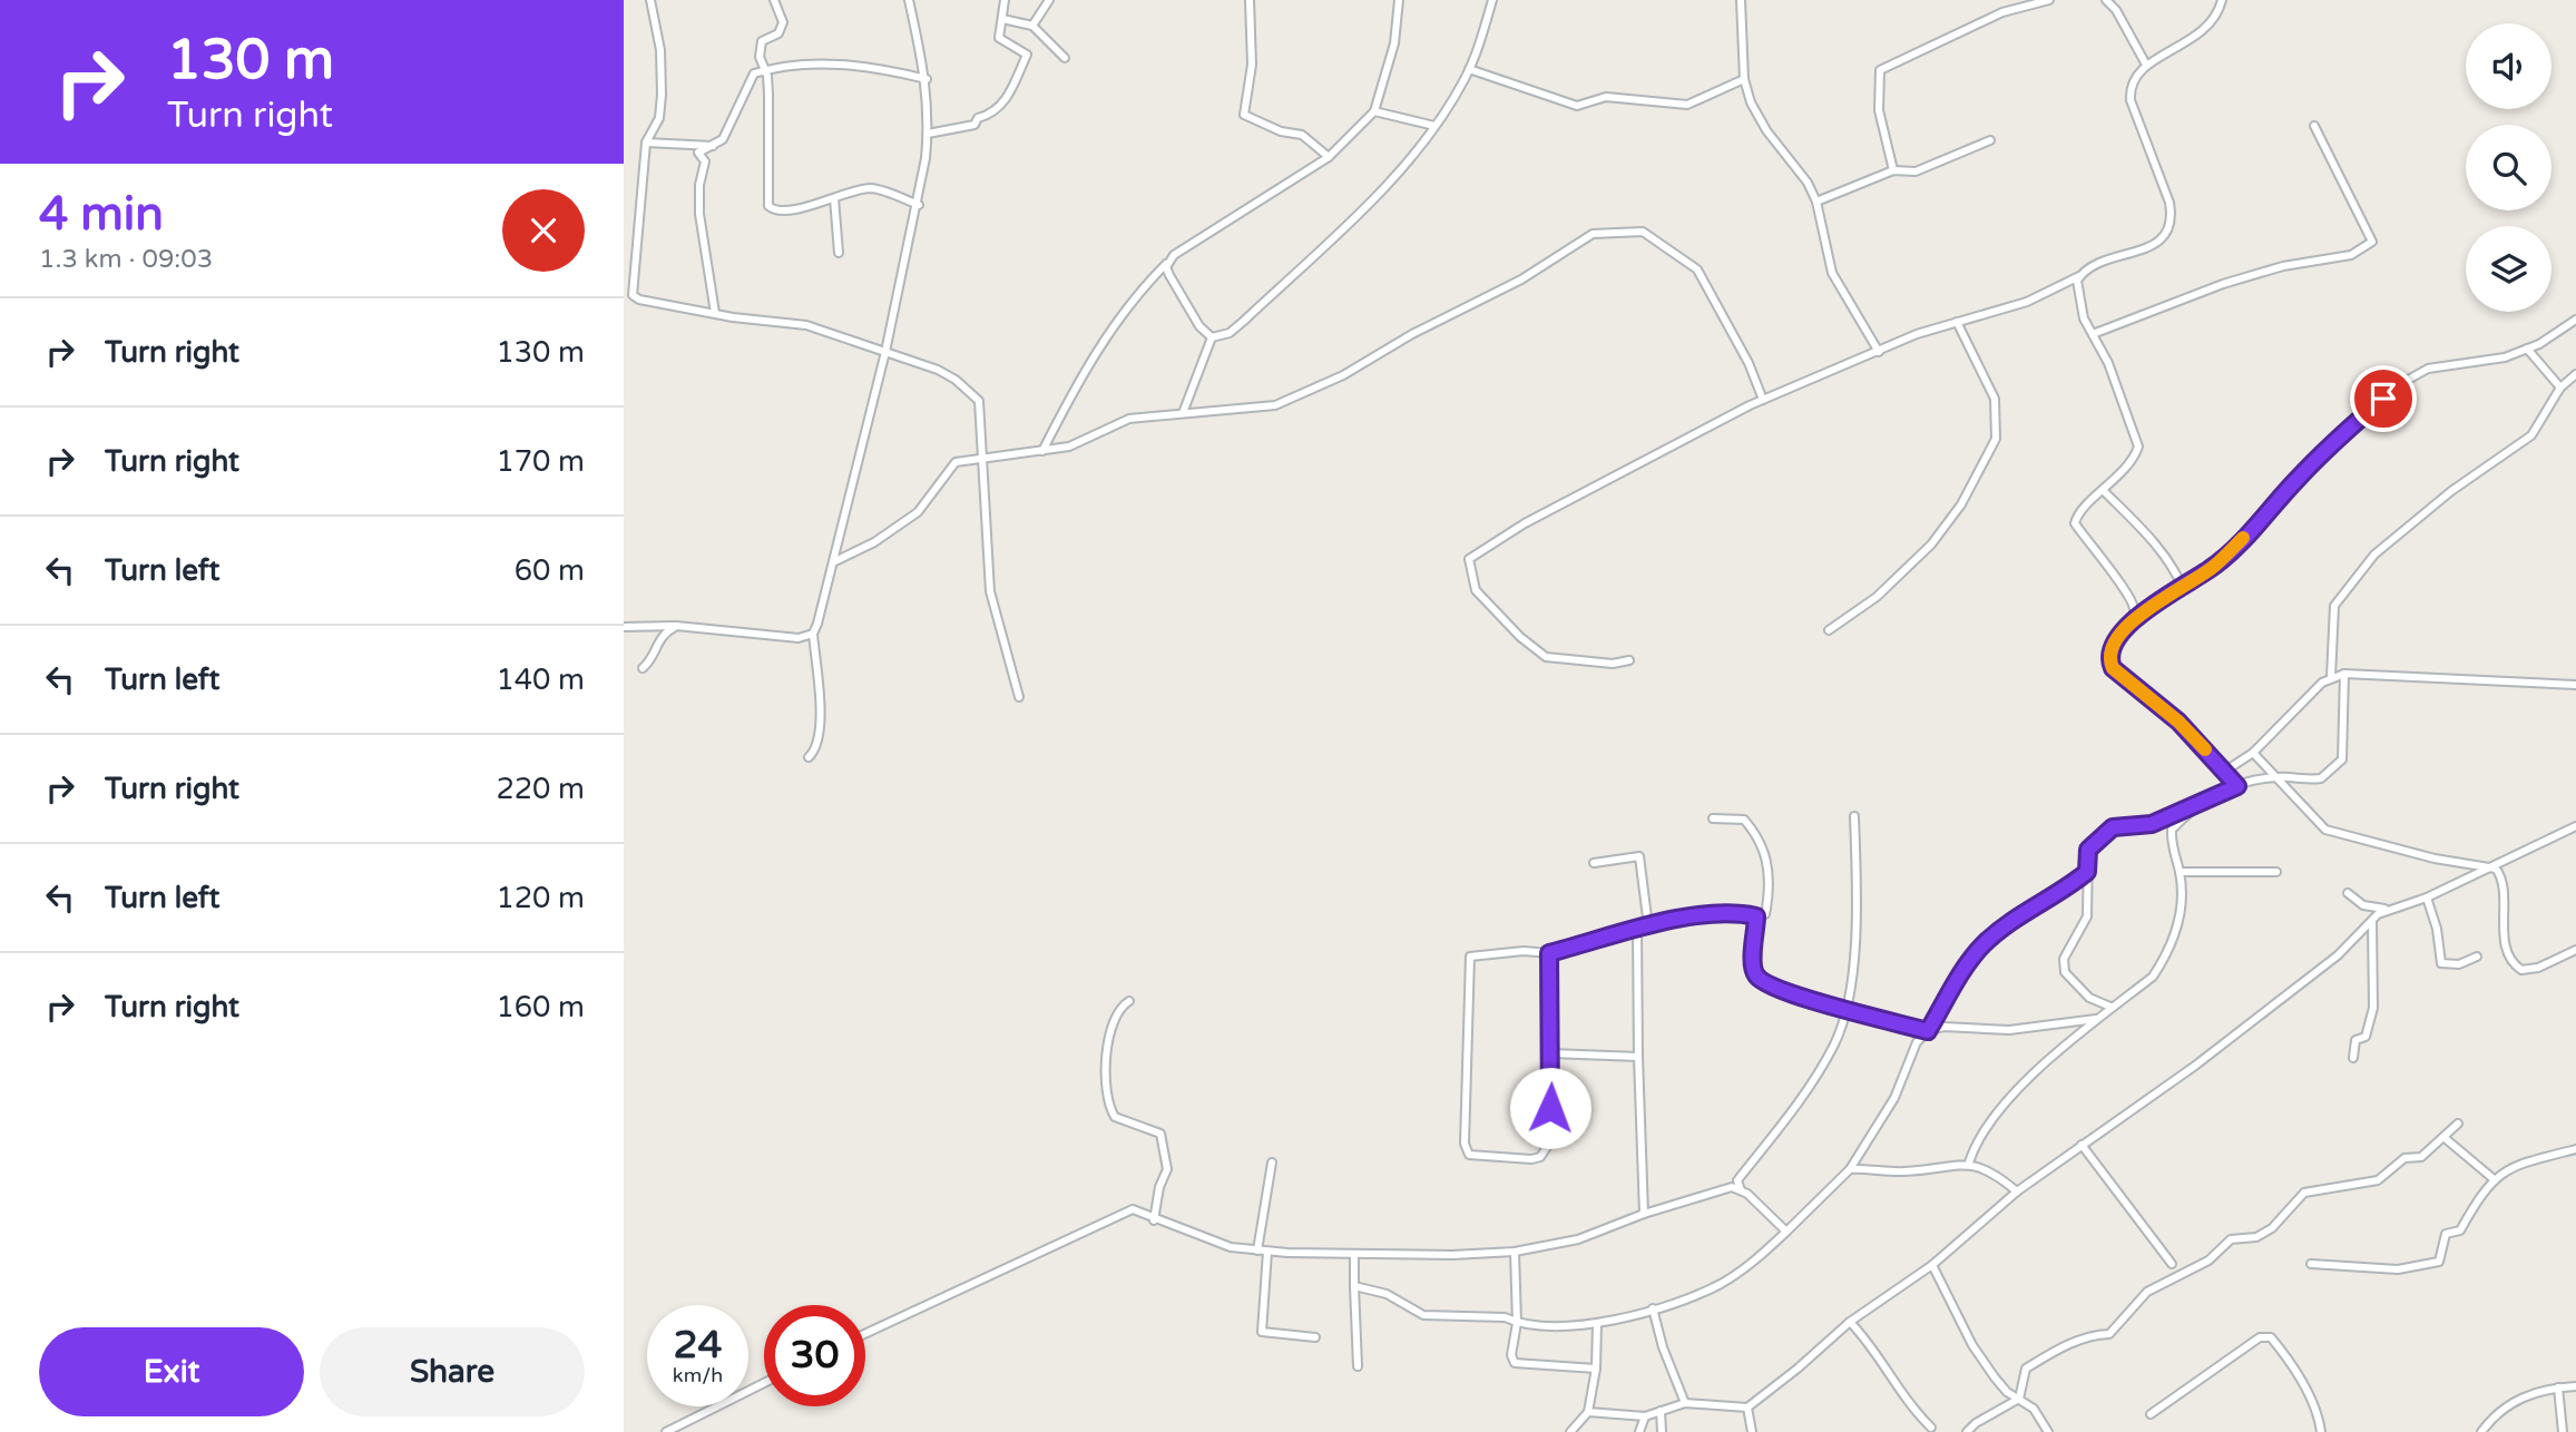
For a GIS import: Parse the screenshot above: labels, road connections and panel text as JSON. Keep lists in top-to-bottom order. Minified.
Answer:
{"page":{"turn":["130 m","Turn right"],"heading":["4 min","1.3 km · 09:03"],"list":[{"name":"Turn right","value":"130 m"},{"name":"Turn right","value":"170 m"},{"name":"Turn left","value":"60 m"},{"name":"Turn left","value":"140 m"},{"name":"Turn right","value":"220 m"},{"name":"Turn left","value":"120 m"},{"name":"Turn right","value":"160 m"}],"speed":"24 km/h","limit":"30","buttons":["Exit","Share"]}}
